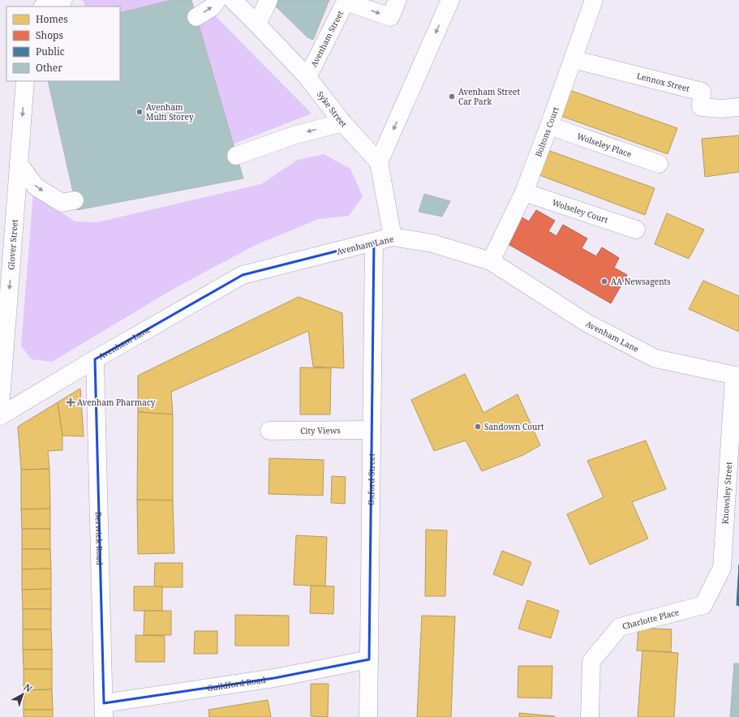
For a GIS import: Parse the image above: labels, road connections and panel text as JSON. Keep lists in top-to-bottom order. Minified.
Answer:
{"streets":{"street":["Avenham Street","Lennox Street","Syke Street","Boltons Court","Wolseley Place","Wolseley Court","Glover Street","Avenham Lane","City Views","Oxford Street","Knowsley Street","Berwick Road","Charlotte Place","Guildford Road"]},"crossings":[["Avenham Street","Syke Street"],["Lennox Street","Boltons Court"],["Boltons Court","Wolseley Place"],["Boltons Court","Wolseley Court"],["Boltons Court","Avenham Lane"],["Avenham Lane","Oxford Street"],["Avenham Lane","Knowsley Street"],["Avenham Lane","Berwick Road"],["City Views","Oxford Street"],["Oxford Street","Guildford Road"],["Knowsley Street","Charlotte Place"],["Berwick Road","Guildford Road"]],"one_way":["Glover Street"],"places":{"other":["Avenham Street Car Park","Avenham Multi Storey","AA Newsagents","Sandown Court"],"health":["Avenham Pharmacy"]},"legend":["Homes","Shops","Public","Other"],"north":"top right"}
